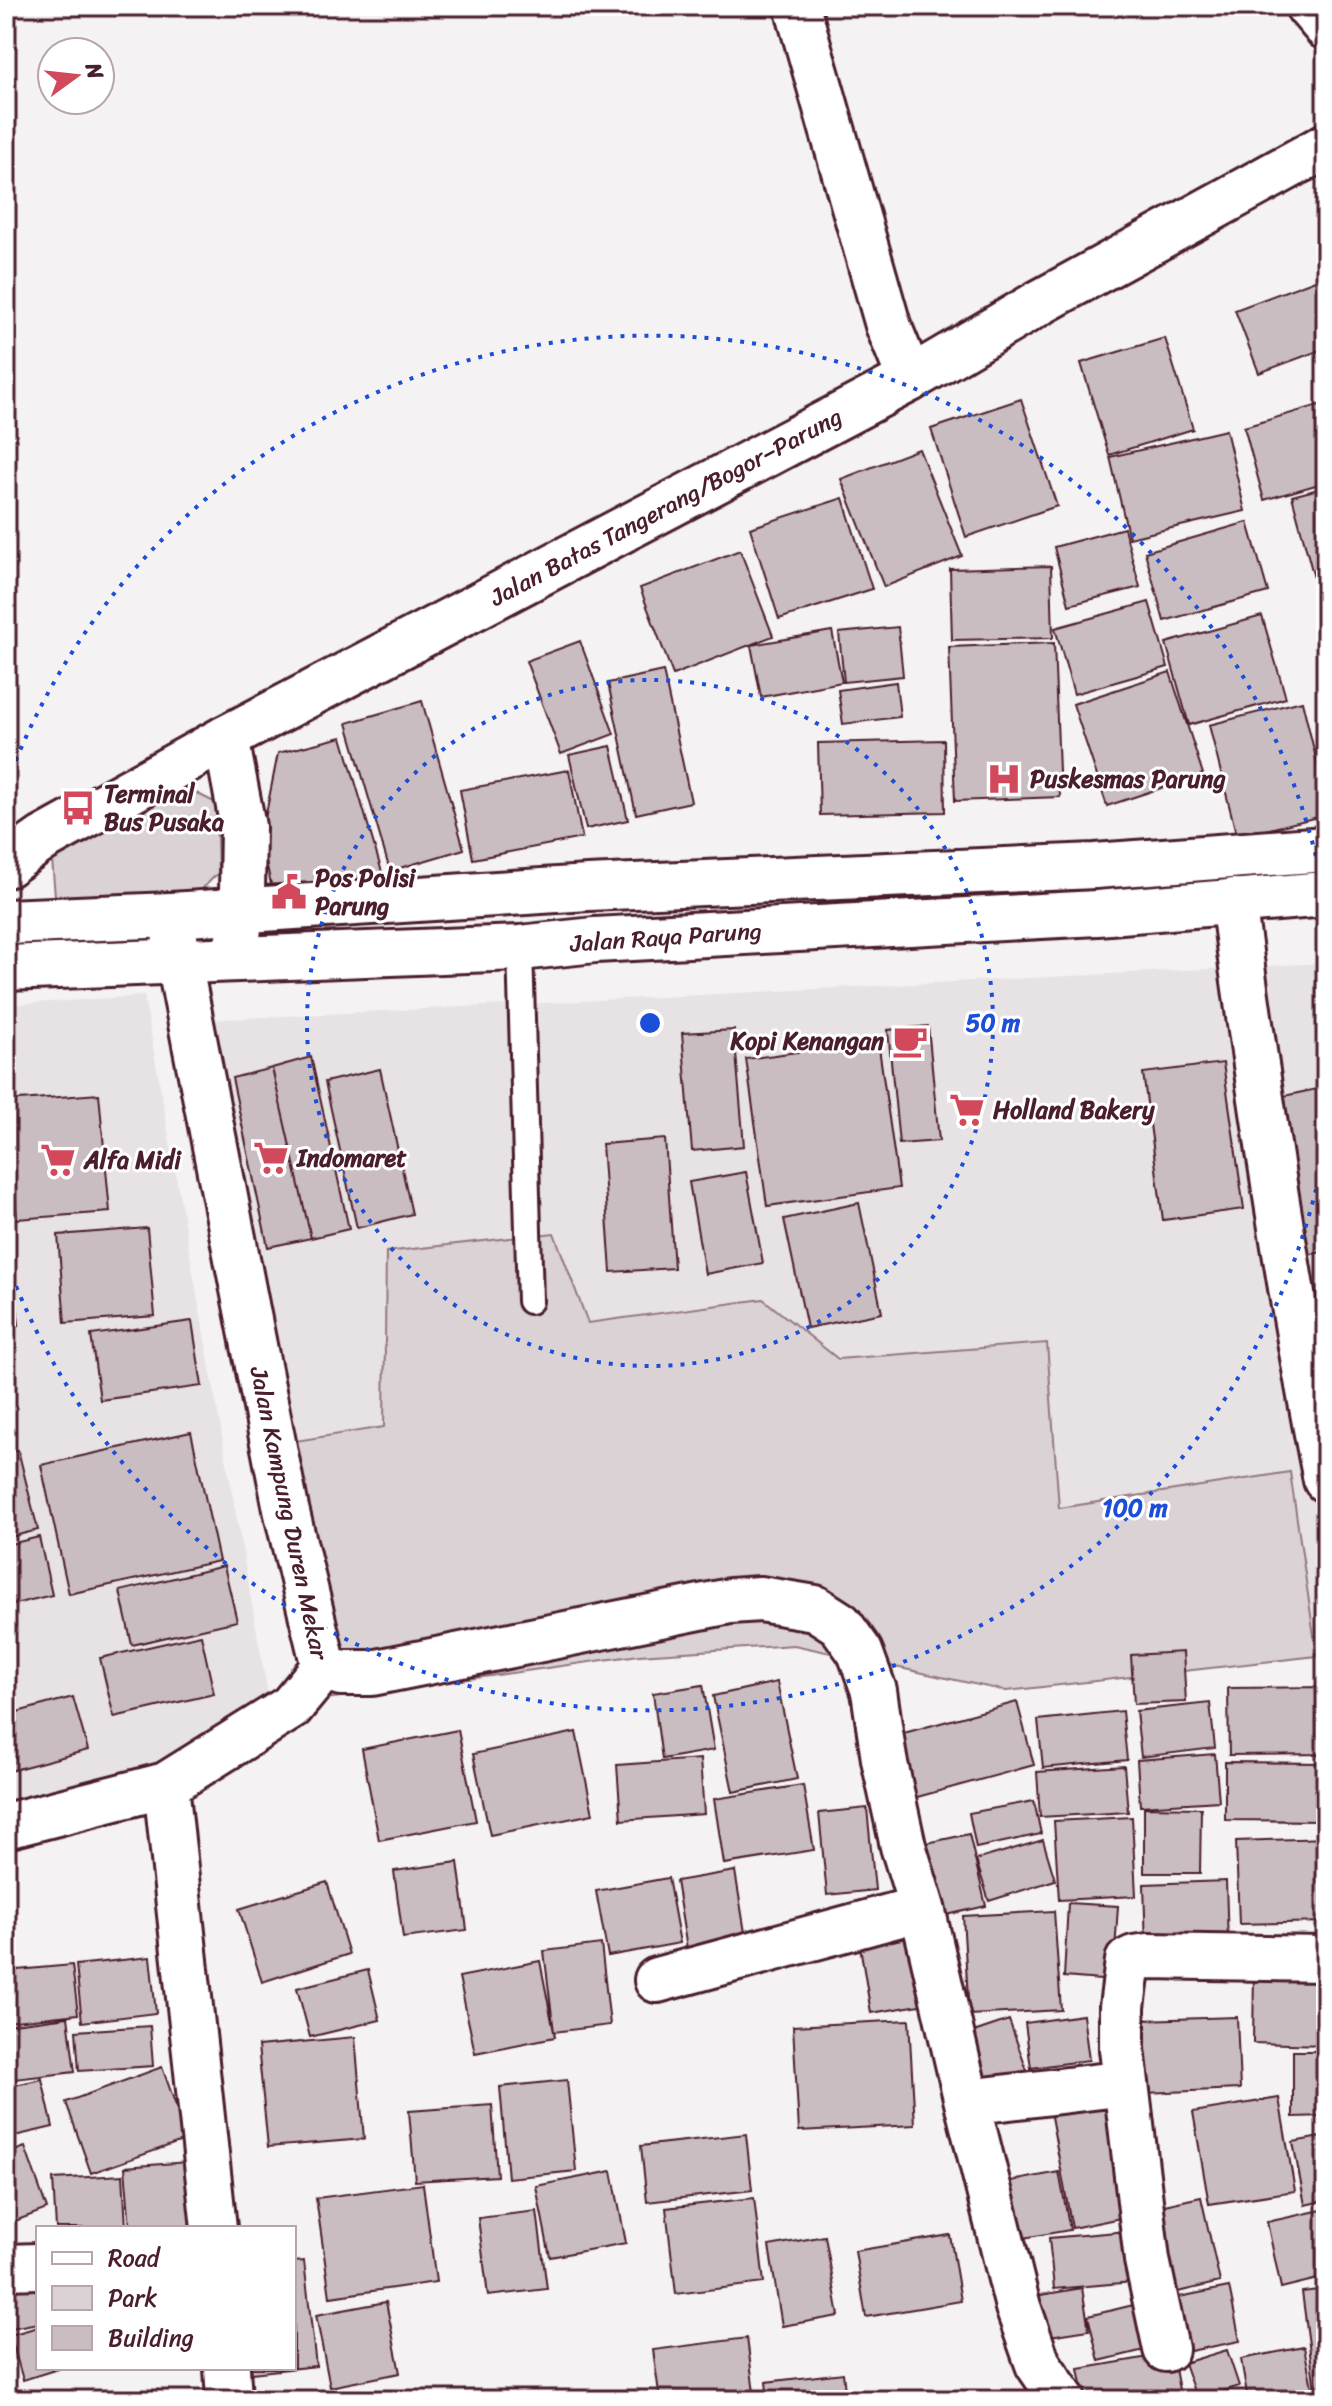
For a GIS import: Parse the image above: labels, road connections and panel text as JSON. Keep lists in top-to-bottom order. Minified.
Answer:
{"streets":{"main road":["Jalan Batas Tangerang/Bogor–Parung","Jalan Raya Parung","Jalan Kampung Duren Mekar"]},"crossings":[["Jalan Raya Parung","Jalan Kampung Duren Mekar"]],"places":{"hospital":["Puskesmas Parung"],"bus stop":["Terminal Bus Pusaka"],"public building":["Pos Polisi Parung"],"cafe":["Kopi Kenangan"],"supermarket":["Holland Bakery","Indomaret","Alfa Midi"]},"legend":["Road","Park","Building"],"north":"right","rings":["50 m","100 m"]}
